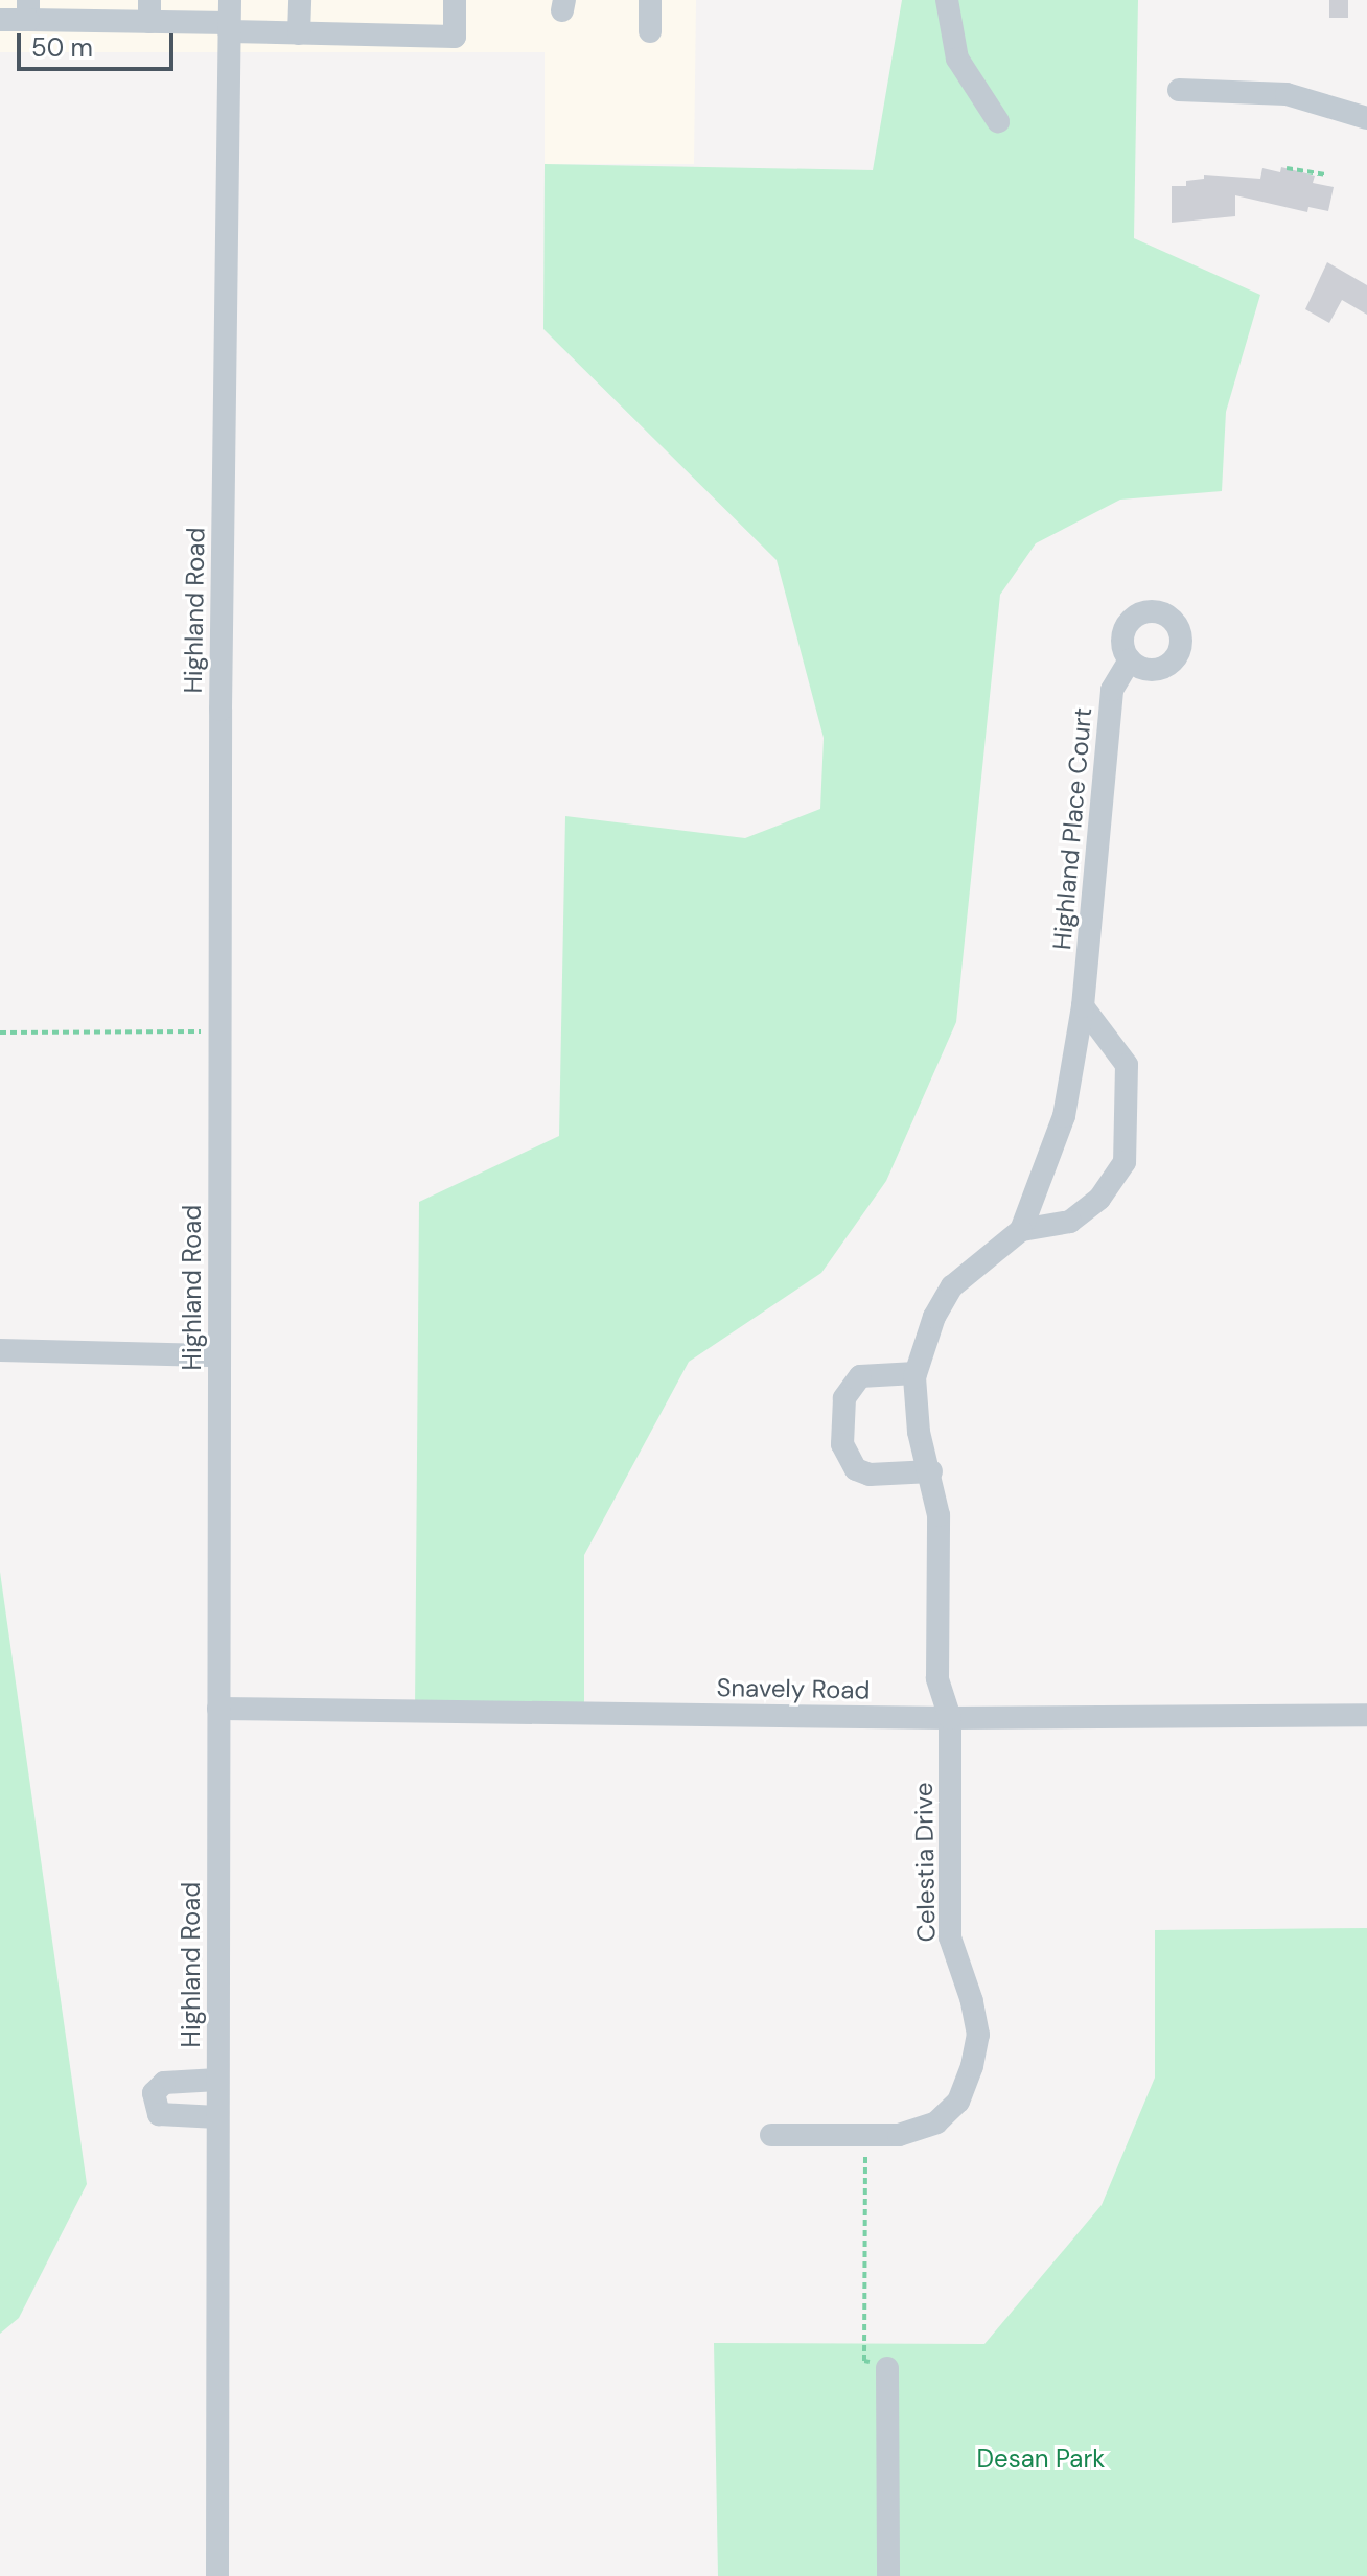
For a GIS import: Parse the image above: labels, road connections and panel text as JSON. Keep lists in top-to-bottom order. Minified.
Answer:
{"streets":{"street":["Highland Road","Highland Place Court","Snavely Road","Celestia Drive"]},"crossings":[["Highland Road","Snavely Road"],["Snavely Road","Celestia Drive"]],"parks":["Desan Park"],"scale_bar":"50 m"}
